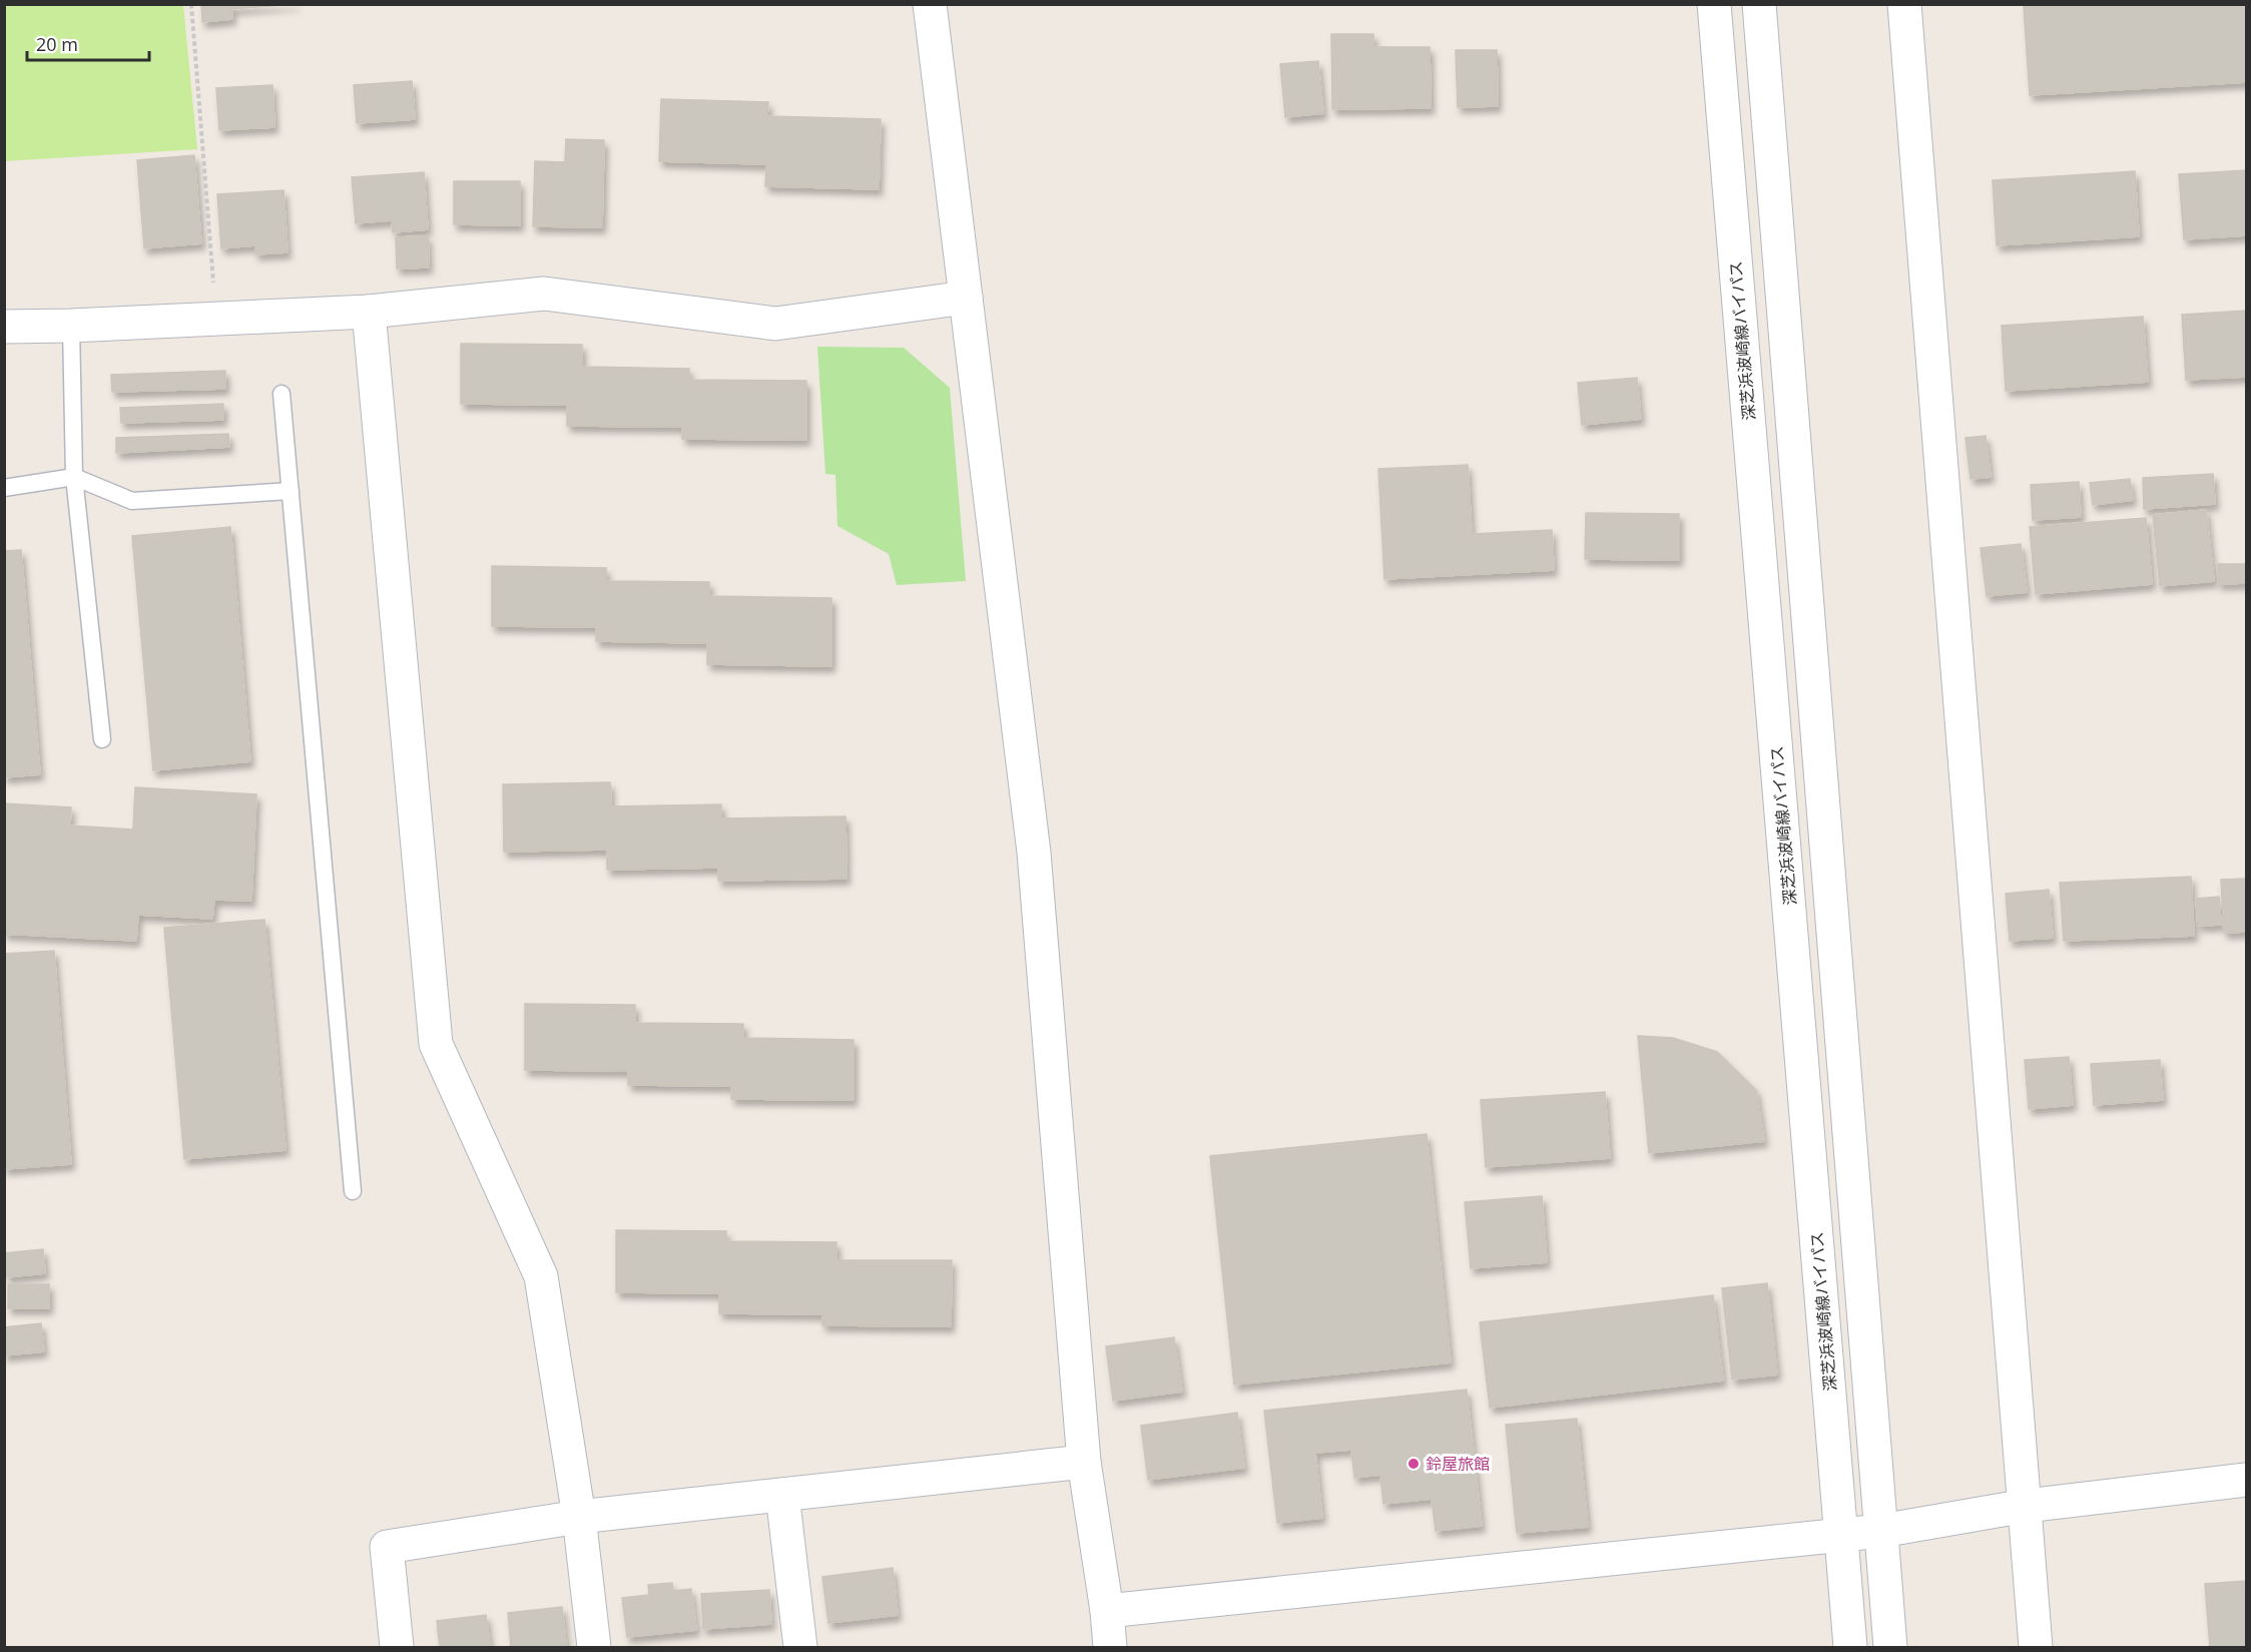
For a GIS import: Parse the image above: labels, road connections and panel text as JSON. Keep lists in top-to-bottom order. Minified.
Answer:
{"streets":{"street":["深芝浜波崎線バイパス"]},"places":["鈴屋旅館"],"scale_bar":"20 m"}
